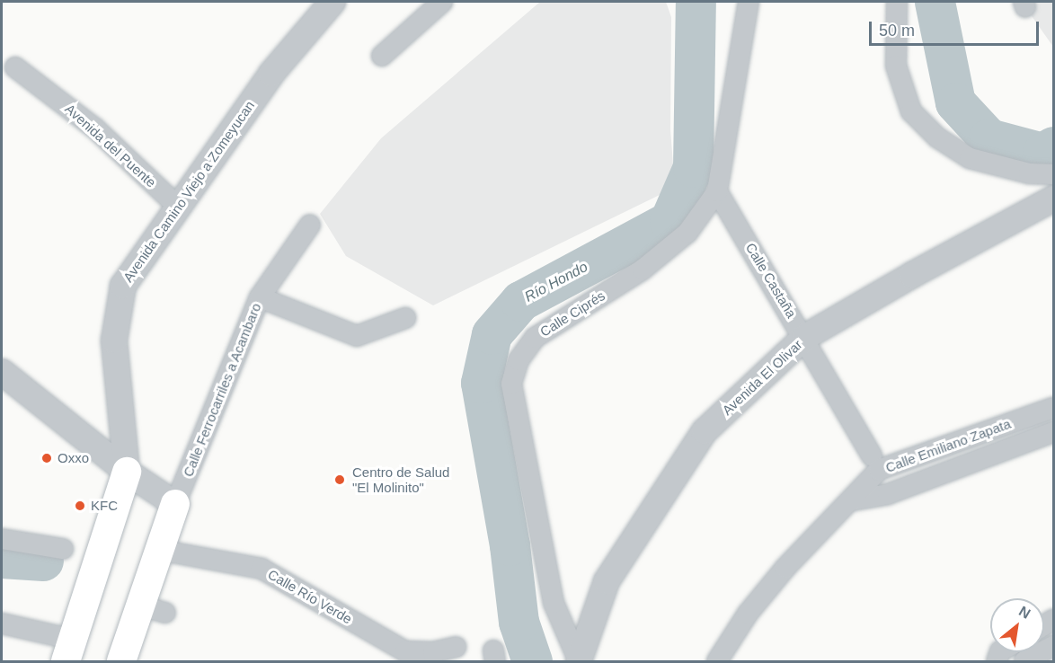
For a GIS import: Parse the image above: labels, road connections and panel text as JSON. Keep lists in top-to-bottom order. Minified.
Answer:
{"streets":{"street":["Avenida del Puente","Avenida Camino Viejo a Zomeyucan","Calle Castaña","Calle Ciprés","Avenida El Olivar","Calle Ferrocarriles a Acambaro","Calle Emiliano Zapata","Calle Río Verde"]},"crossings":[["Avenida del Puente","Avenida Camino Viejo a Zomeyucan"],["Calle Castaña","Calle Ciprés"],["Calle Castaña","Avenida El Olivar"],["Calle Ciprés","Avenida El Olivar"]],"water":["Río Hondo"],"places":["Oxxo","Centro de Salud \"El Molinito\"","KFC"],"scale_bar":"50 m","north":"top right"}
